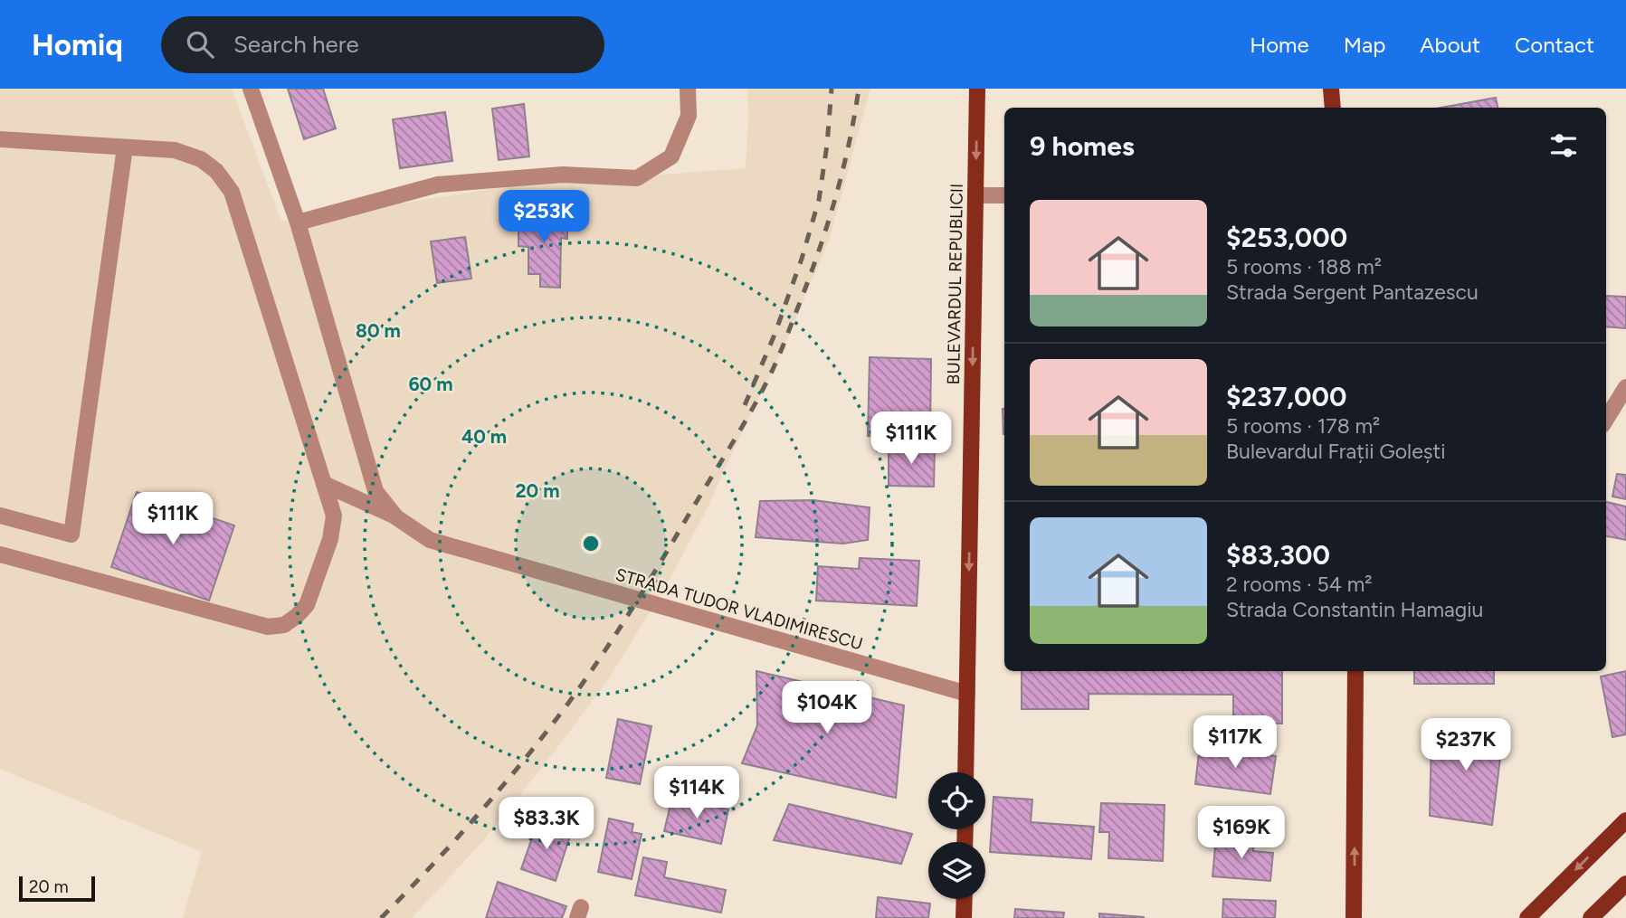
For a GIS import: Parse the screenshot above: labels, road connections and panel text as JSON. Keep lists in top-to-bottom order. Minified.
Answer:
{"streets":{"main road":["BULEVARDUL REPUBLICII"],"street":["STRADA TUDOR VLADIMIRESCU"]},"crossings":[["BULEVARDUL REPUBLICII","STRADA TUDOR VLADIMIRESCU"]],"one_way":["BULEVARDUL REPUBLICII"],"scale_bar":"20 m","page":{"header":"Homiq","search":"Search here","nav":["Home","Map","About","Contact"],"heading":"9 homes","list":[{"name":"$253,000","note":"5 rooms · 188 m² · Strada Sergent Pantazescu"},{"name":"$237,000","note":"5 rooms · 178 m² · Bulevardul Frații Golești"},{"name":"$83,300","note":"2 rooms · 54 m² · Strada Constantin Hamagiu"}],"price":["$253K","$111K","$111K","$104K","$117K","$237K","$114K","$83.3K","$169K"],"scale":"20 m"},"rings":["80 m","60 m","40 m","20 m"]}
